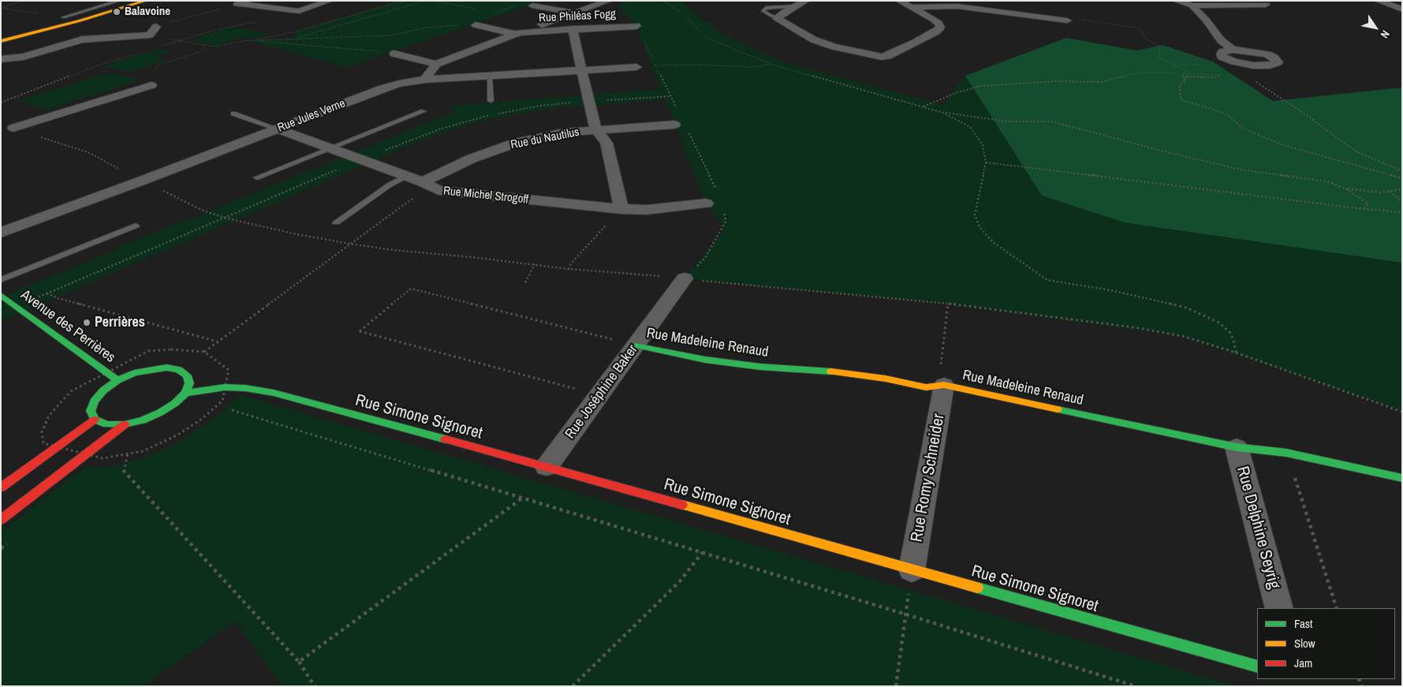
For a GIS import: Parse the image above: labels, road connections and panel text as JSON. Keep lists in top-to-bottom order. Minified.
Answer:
{"streets":{"street":["Rue Philéas Fogg","Rue Jules Verne","Rue du Nautilus","Rue Michel Strogoff","Avenue des Perrières","Rue Madeleine Renaud","Rue Joséphine Baker","Rue Simone Signoret","Rue Romy Schneider","Rue Delphine Seyrig"]},"crossings":[["Rue Jules Verne","Rue Michel Strogoff"],["Rue du Nautilus","Rue Michel Strogoff"],["Rue Madeleine Renaud","Rue Joséphine Baker"],["Rue Madeleine Renaud","Rue Romy Schneider"],["Rue Madeleine Renaud","Rue Delphine Seyrig"],["Rue Joséphine Baker","Rue Simone Signoret"],["Rue Simone Signoret","Rue Romy Schneider"]],"places":["Balavoine","Perrières"],"legend":["Fast","Slow","Jam"],"north":"bottom right"}
